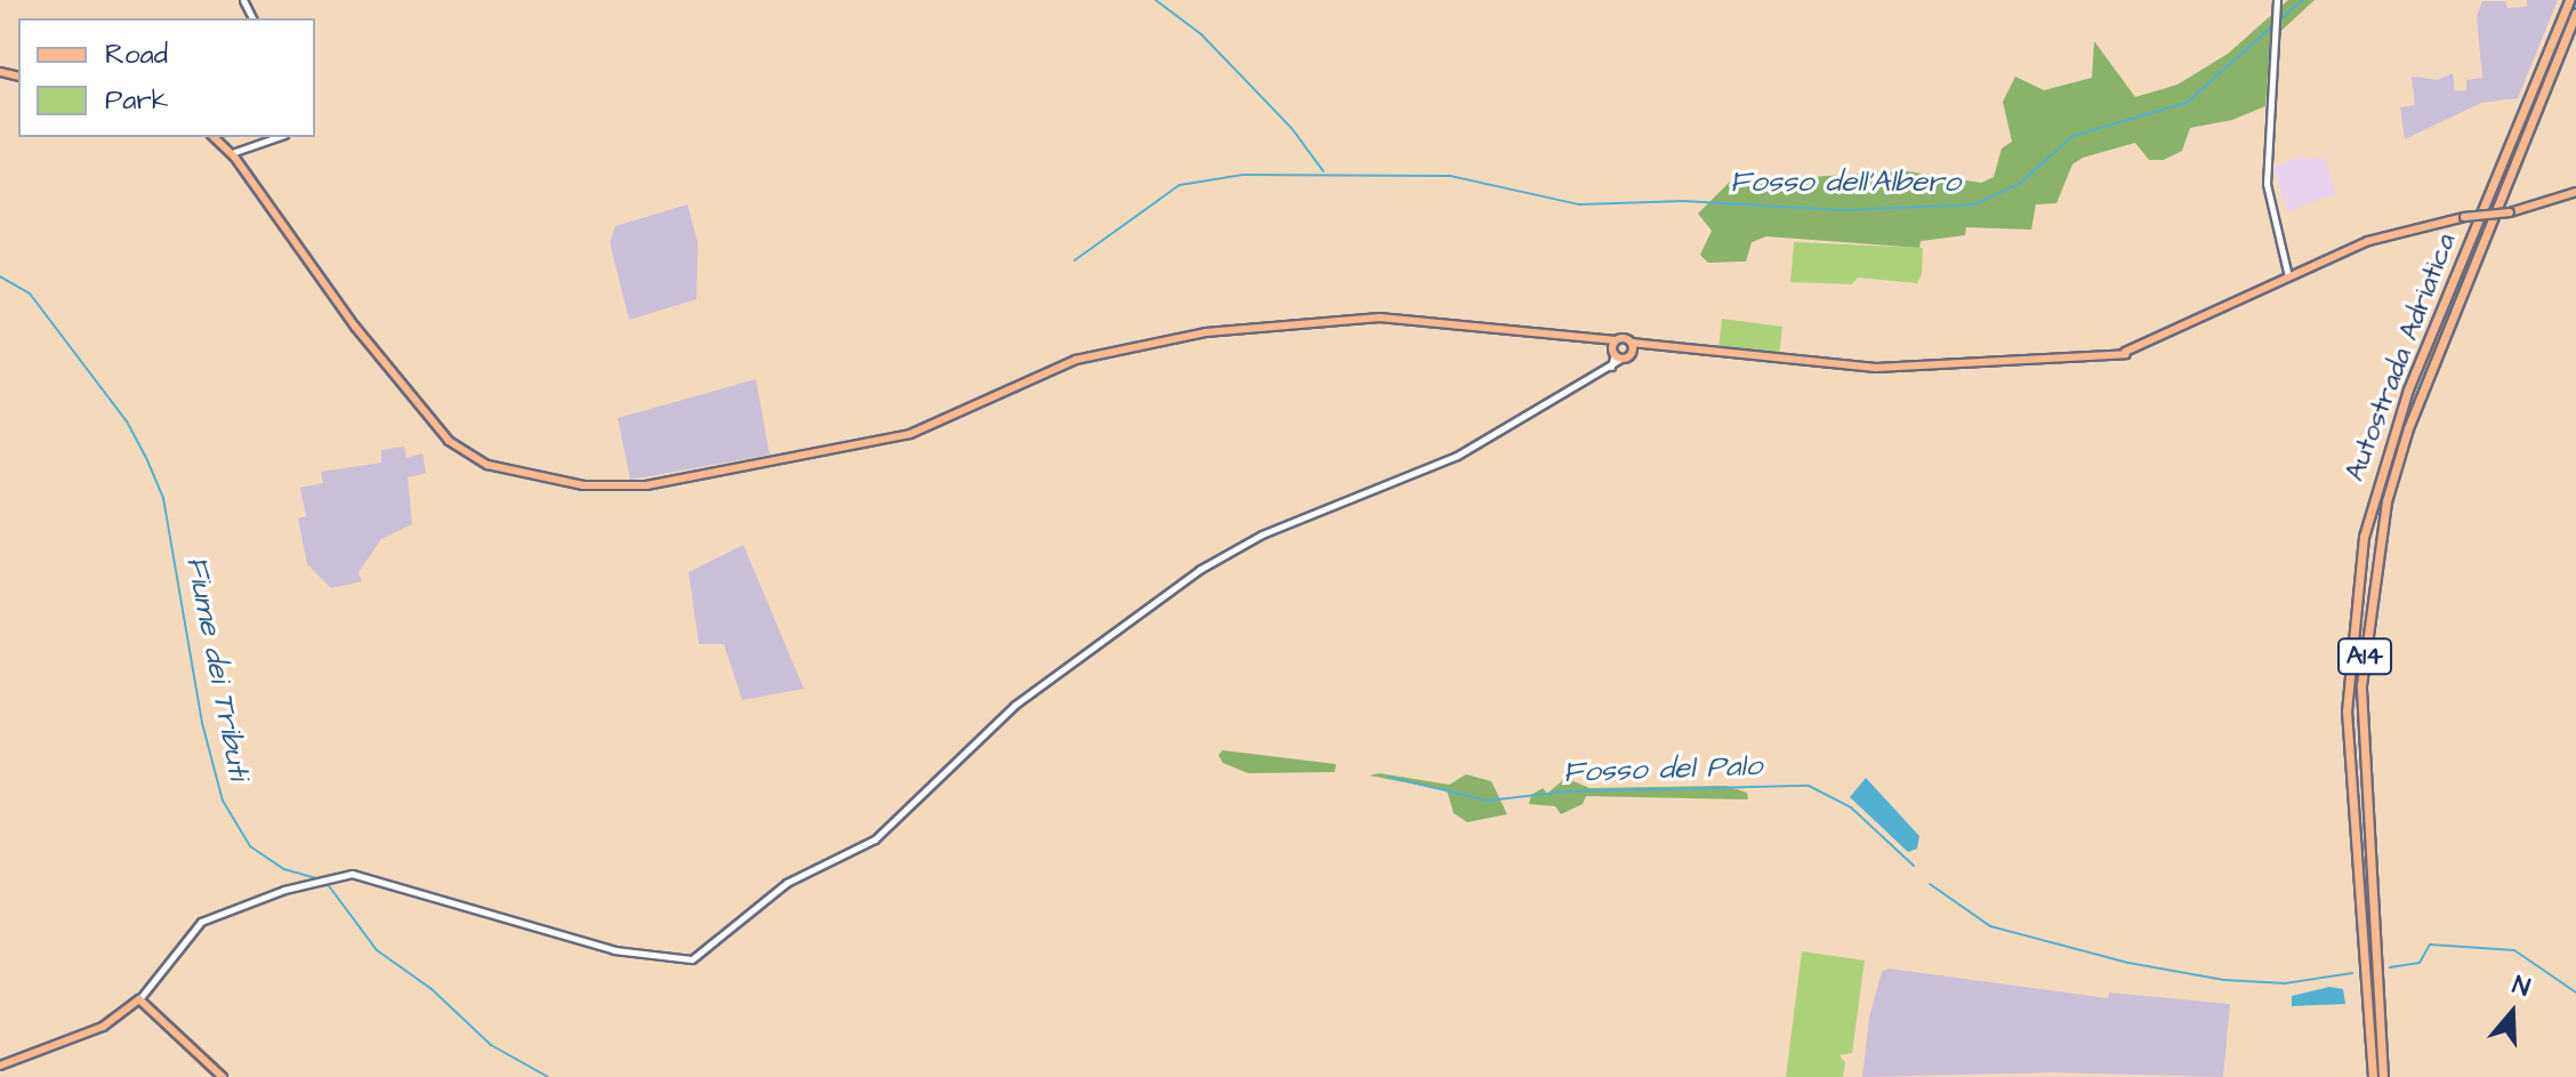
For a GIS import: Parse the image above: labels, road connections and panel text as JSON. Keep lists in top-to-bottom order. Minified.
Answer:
{"streets":{"highway":["Autostrada Adriatica","A14"]},"water":["Fosso dell'Albero","Fiume dei Tributi","Fosso del Palo"],"legend":["Road","Park"],"north":"top"}
